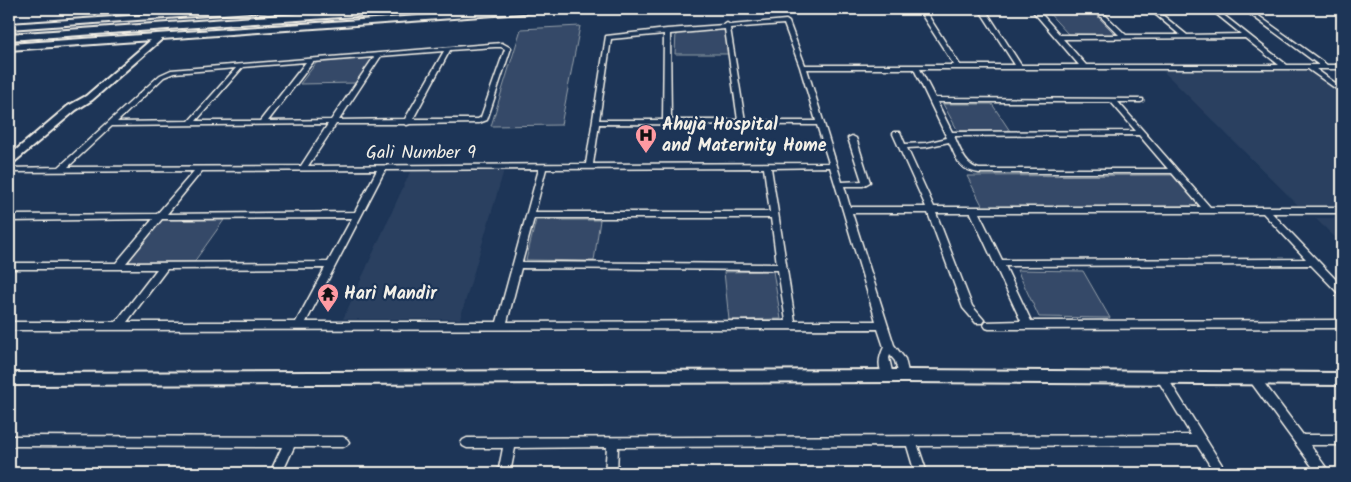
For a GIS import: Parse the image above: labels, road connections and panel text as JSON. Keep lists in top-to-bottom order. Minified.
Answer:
{"streets":{"street":["Gali Number 9"]},"places":{"hospital":["Ahuja Hospital and Maternity Home"],"temple":["Hari Mandir"]}}
